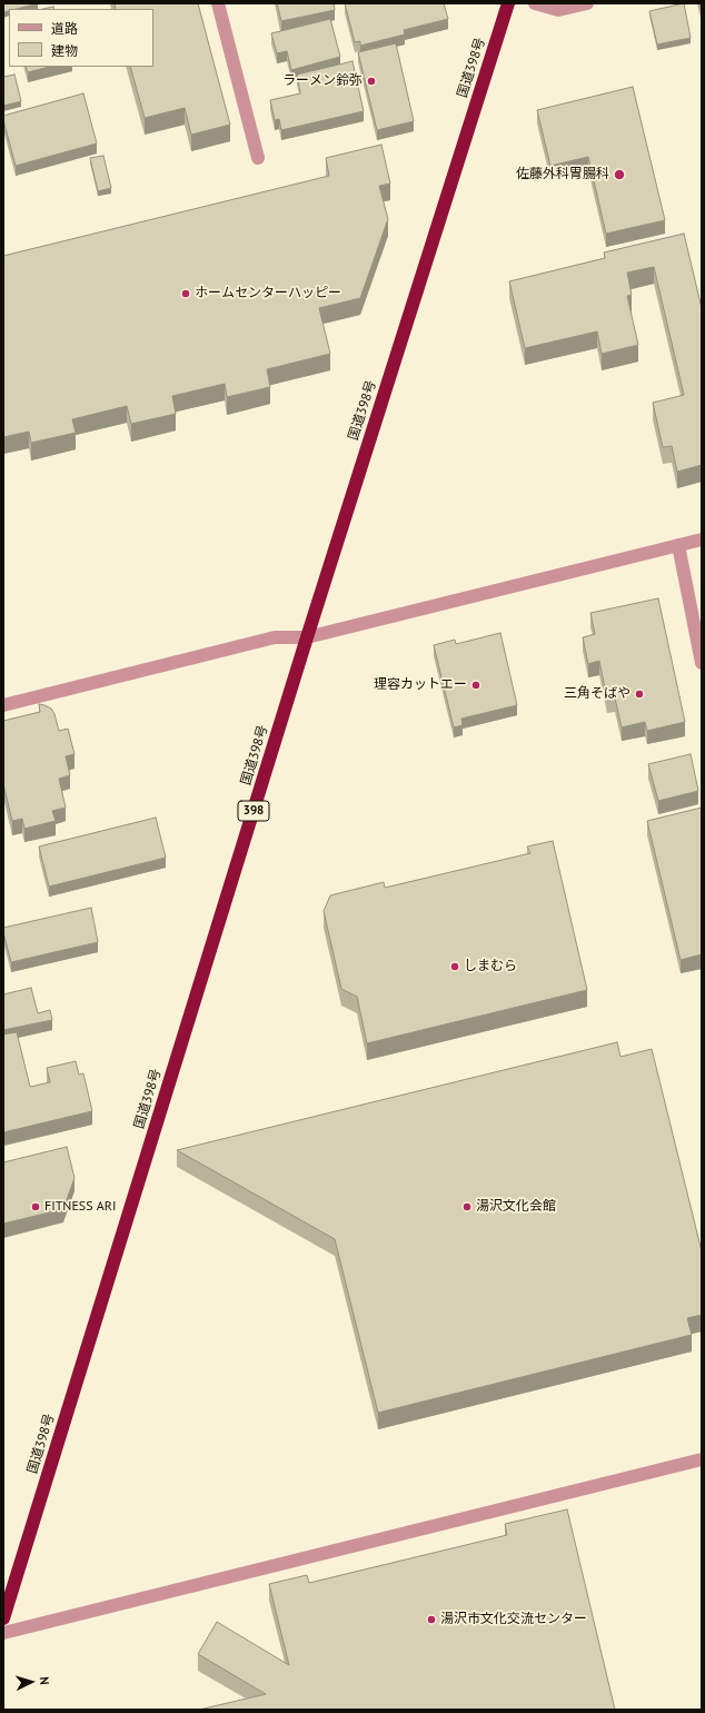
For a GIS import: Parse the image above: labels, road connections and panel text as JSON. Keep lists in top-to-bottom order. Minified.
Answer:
{"streets":{"highway":["国道398号","398"]},"places":["ラーメン鈴弥","佐藤外科胃腸科","ホームセンターハッピー","理容カットエー","三角そばや","しまむら","FITNESS ARI","湯沢文化会館","湯沢市文化交流センター"],"legend":["道路","建物"],"north":"right"}
